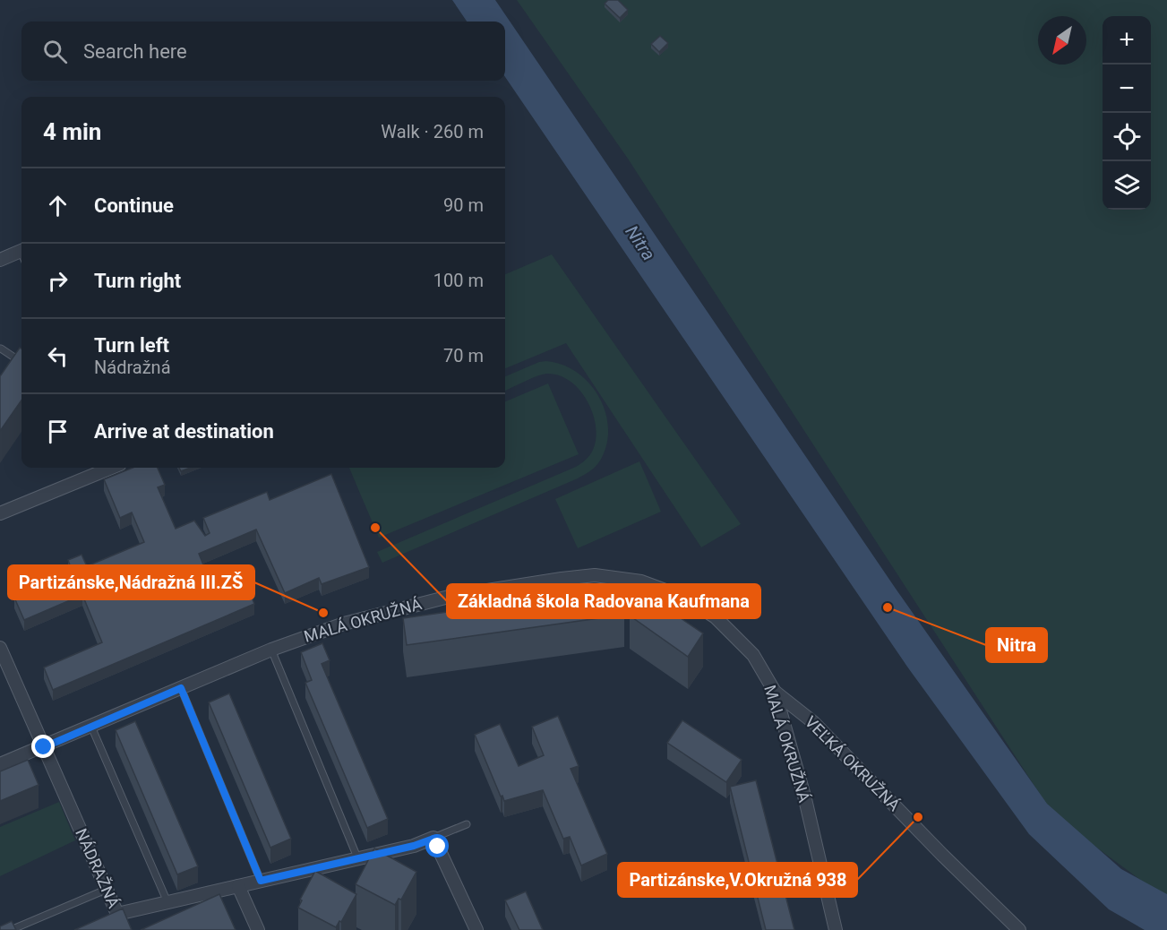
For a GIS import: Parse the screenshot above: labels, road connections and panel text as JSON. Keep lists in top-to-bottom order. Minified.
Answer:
{"streets":{"street":["MALÁ OKRUŽNÁ","VEĽKÁ OKRUŽNÁ","NÁDRAŽNÁ"]},"crossings":[["MALÁ OKRUŽNÁ","VEĽKÁ OKRUŽNÁ"]],"water":["Nitra"],"places":["Základná škola Radovana Kaufmana","Nitra","Partizánske,Nádražná III.ZŠ","Partizánske,V.Okružná 938"],"north":"bottom left","page":{"map_buttons":["+","−"],"search":"Search here","heading":["4 min","Walk · 260 m"],"list":[["Continue","90 m"],["Turn right","100 m"],["Turn left","Nádražná","70 m"],"Arrive at destination"]}}
